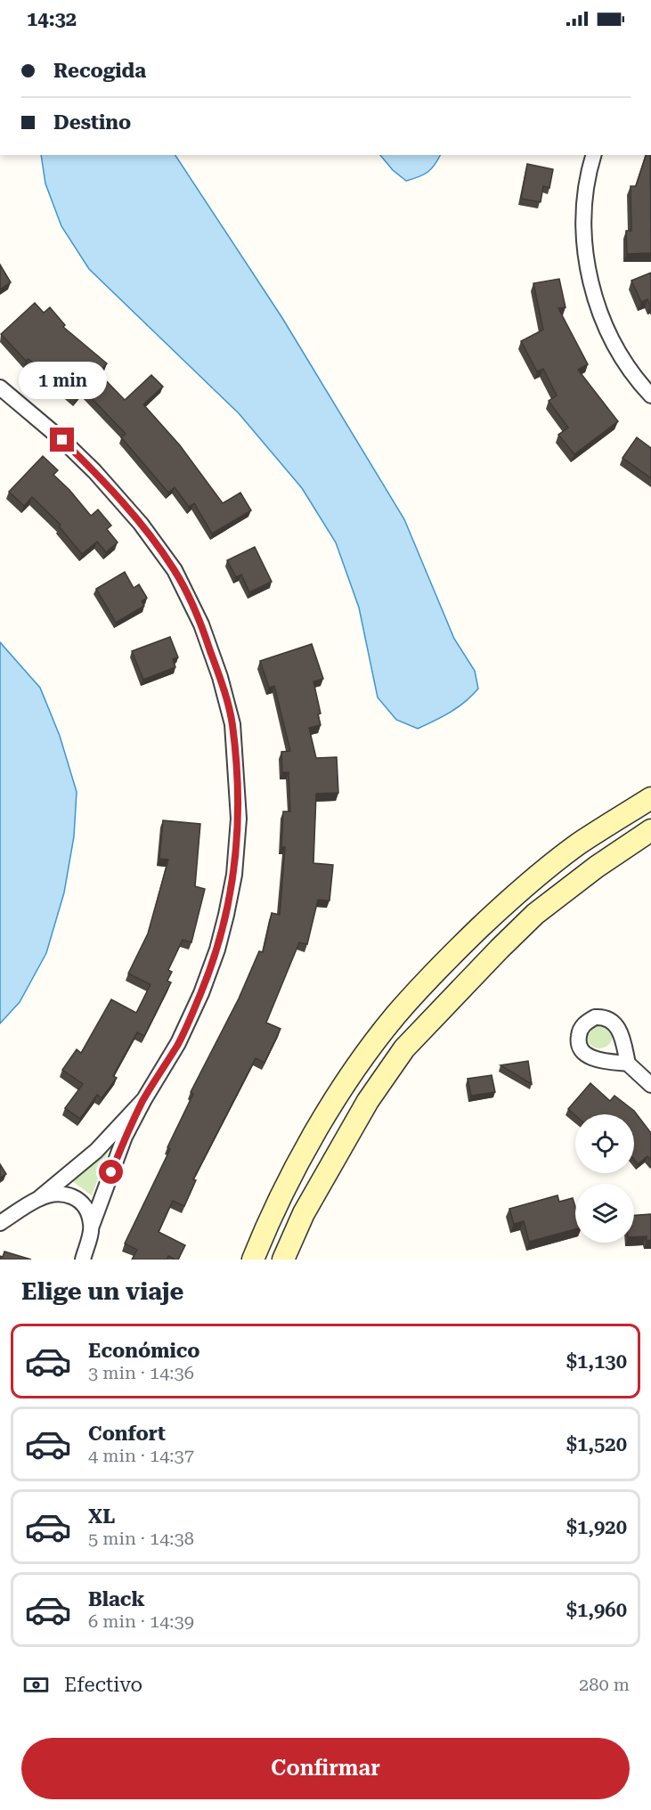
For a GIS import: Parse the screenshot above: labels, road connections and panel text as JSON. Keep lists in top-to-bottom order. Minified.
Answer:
{"page":{"status":"14:32","banner":["Recogida","Destino"],"bubble":"1 min","heading":"Elige un viaje","list":[{"name":"Económico","note":"3 min · 14:36","value":"$1,130"},{"name":"Confort","note":"4 min · 14:37","value":"$1,520"},{"name":"XL","note":"5 min · 14:38","value":"$1,920"},{"name":"Black","note":"6 min · 14:39","value":"$1,960"}],"pay":["Efectivo","280 m"],"buttons":"Confirmar"}}
